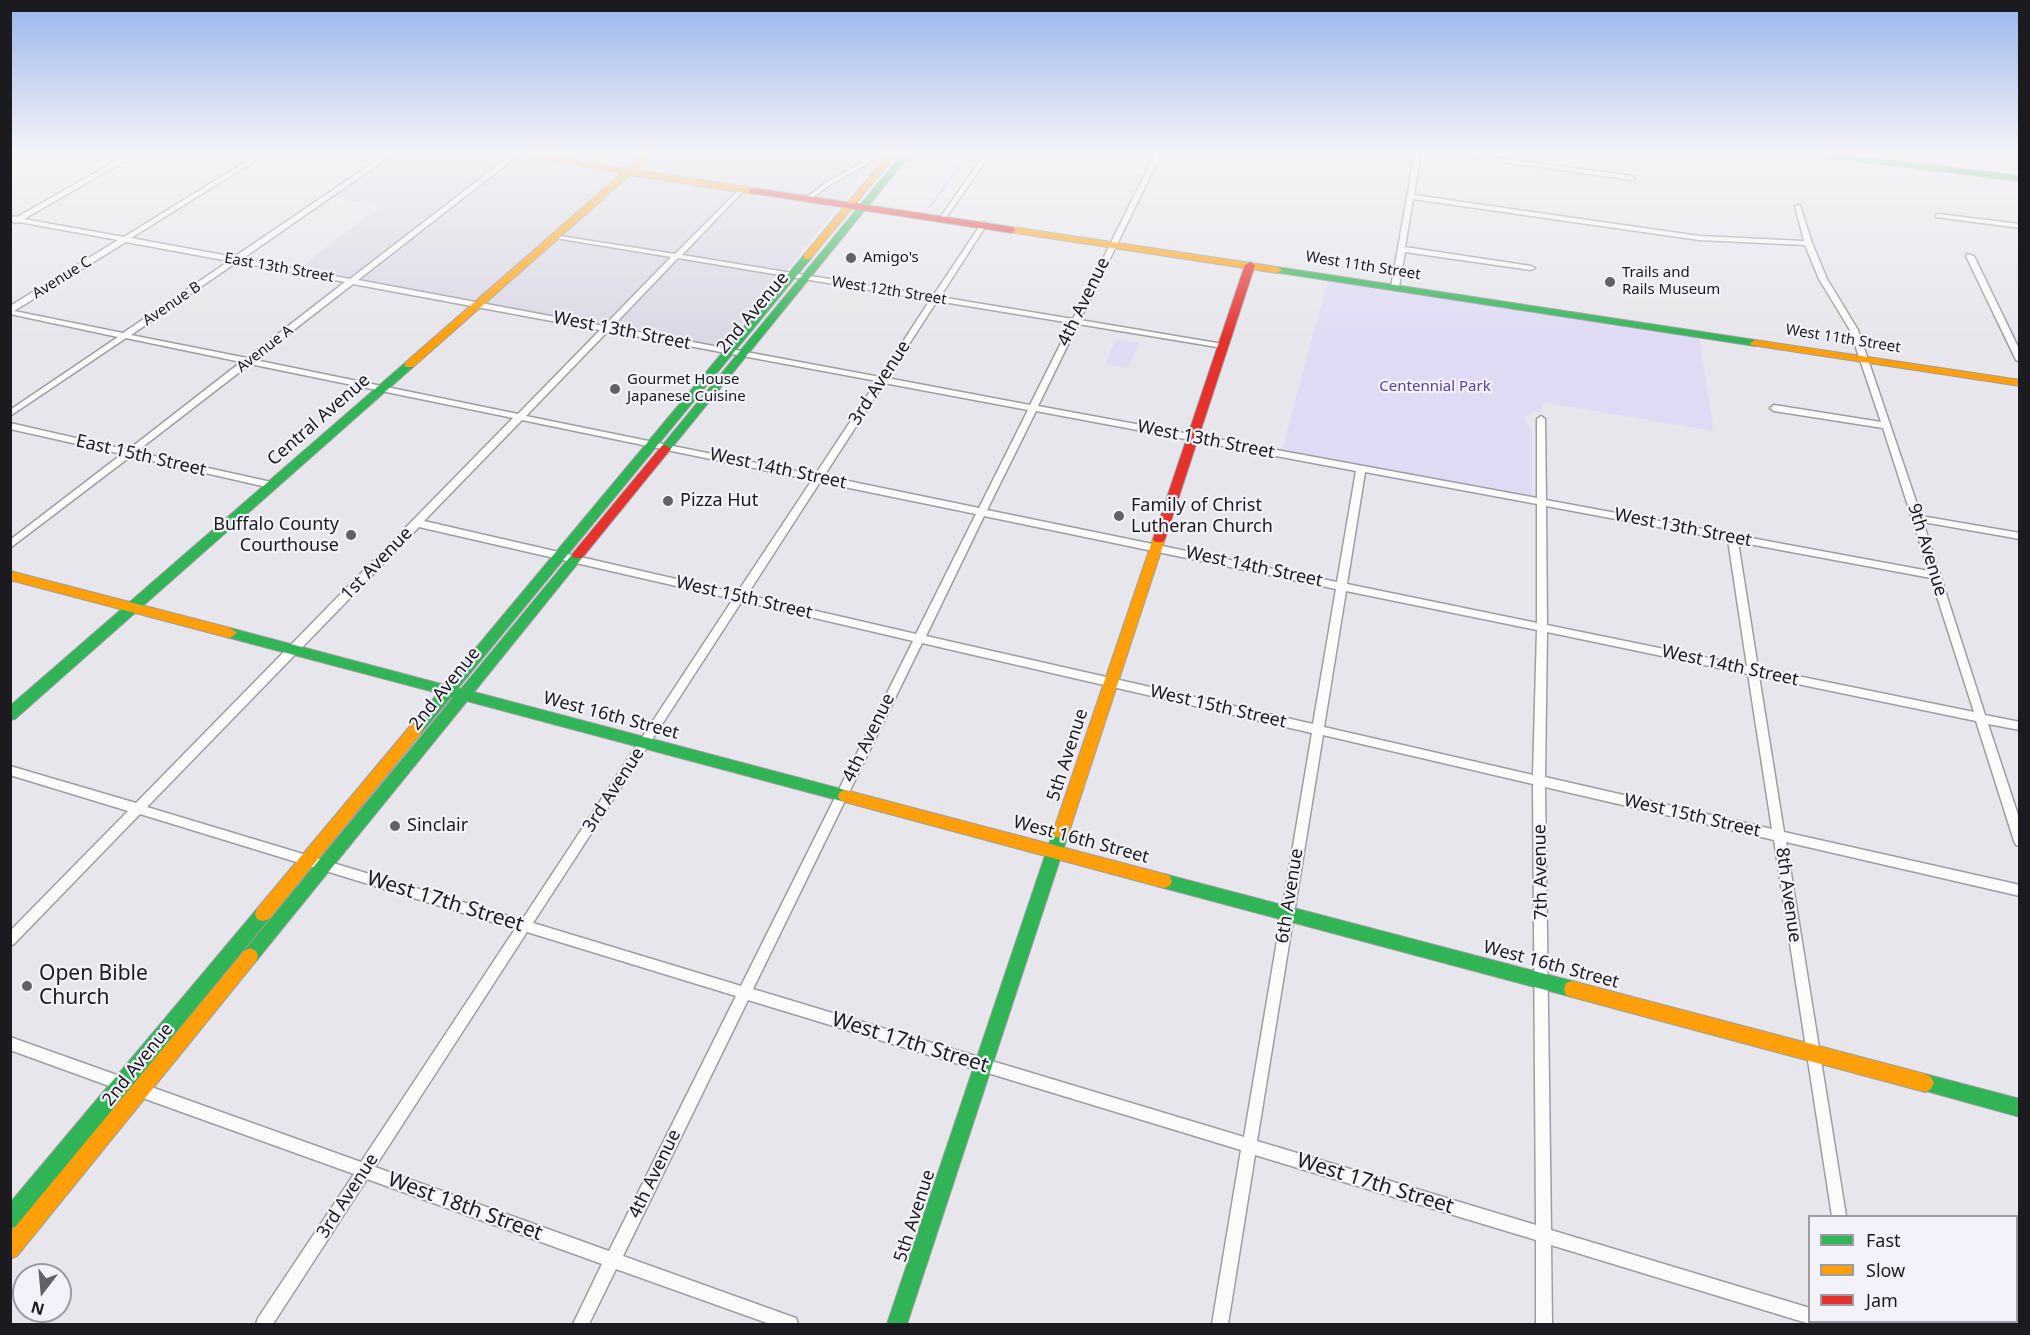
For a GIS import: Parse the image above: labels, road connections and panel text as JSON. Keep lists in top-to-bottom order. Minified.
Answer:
{"streets":{"street":["West 11th Street","East 13th Street","Avenue C","West 12th Street","4th Avenue","Avenue B","2nd Avenue","West 13th Street","Avenue A","3rd Avenue","Central Avenue","East 15th Street","West 14th Street","9th Avenue","1st Avenue","West 15th Street","West 16th Street","5th Avenue","7th Avenue","8th Avenue","6th Avenue","West 17th Street","West 18th Street"]},"crossings":[["West 11th Street","4th Avenue"],["West 11th Street","3rd Avenue"],["West 11th Street","9th Avenue"],["West 11th Street","5th Avenue"],["East 13th Street","Avenue C"],["East 13th Street","Avenue B"],["East 13th Street","West 13th Street"],["East 13th Street","Avenue A"],["East 13th Street","Central Avenue"],["Avenue C","West 14th Street"],["West 12th Street","4th Avenue"],["West 12th Street","2nd Avenue"],["West 12th Street","3rd Avenue"],["West 12th Street","Central Avenue"],["West 12th Street","1st Avenue"],["West 12th Street","5th Avenue"],["4th Avenue","West 13th Street"],["4th Avenue","West 14th Street"],["4th Avenue","West 15th Street"],["4th Avenue","West 16th Street"],["4th Avenue","West 17th Street"],["4th Avenue","West 18th Street"],["Avenue B","West 14th Street"],["2nd Avenue","West 13th Street"],["2nd Avenue","West 14th Street"],["2nd Avenue","West 15th Street"],["2nd Avenue","West 16th Street"],["2nd Avenue","West 17th Street"],["2nd Avenue","West 18th Street"],["West 13th Street","3rd Avenue"],["West 13th Street","Central Avenue"],["West 13th Street","9th Avenue"],["West 13th Street","1st Avenue"],["West 13th Street","5th Avenue"],["West 13th Street","7th Avenue"],["West 13th Street","8th Avenue"],["West 13th Street","6th Avenue"],["Avenue A","East 15th Street"],["Avenue A","West 14th Street"],["3rd Avenue","West 14th Street"],["3rd Avenue","West 15th Street"],["3rd Avenue","West 16th Street"],["3rd Avenue","West 17th Street"],["3rd Avenue","West 18th Street"],["Central Avenue","East 15th Street"],["Central Avenue","West 14th Street"],["Central Avenue","West 16th Street"],["West 14th Street","9th Avenue"],["West 14th Street","1st Avenue"],["West 14th Street","5th Avenue"],["West 14th Street","7th Avenue"],["West 14th Street","8th Avenue"],["West 14th Street","6th Avenue"],["1st Avenue","West 15th Street"],["1st Avenue","West 16th Street"],["1st Avenue","West 17th Street"],["West 15th Street","5th Avenue"],["West 15th Street","7th Avenue"],["West 15th Street","8th Avenue"],["West 15th Street","6th Avenue"],["West 16th Street","5th Avenue"],["West 16th Street","7th Avenue"],["West 16th Street","8th Avenue"],["West 16th Street","6th Avenue"],["5th Avenue","West 17th Street"],["7th Avenue","West 17th Street"],["6th Avenue","West 17th Street"]],"parks":["Centennial Park"],"places":["Amigo's","Trails and Rails Museum","Gourmet House Japanese Cuisine","Pizza Hut","Family of Christ Lutheran Church","Buffalo County Courthouse","Sinclair","Open Bible Church"],"legend":["Fast","Slow","Jam"],"north":"bottom"}
